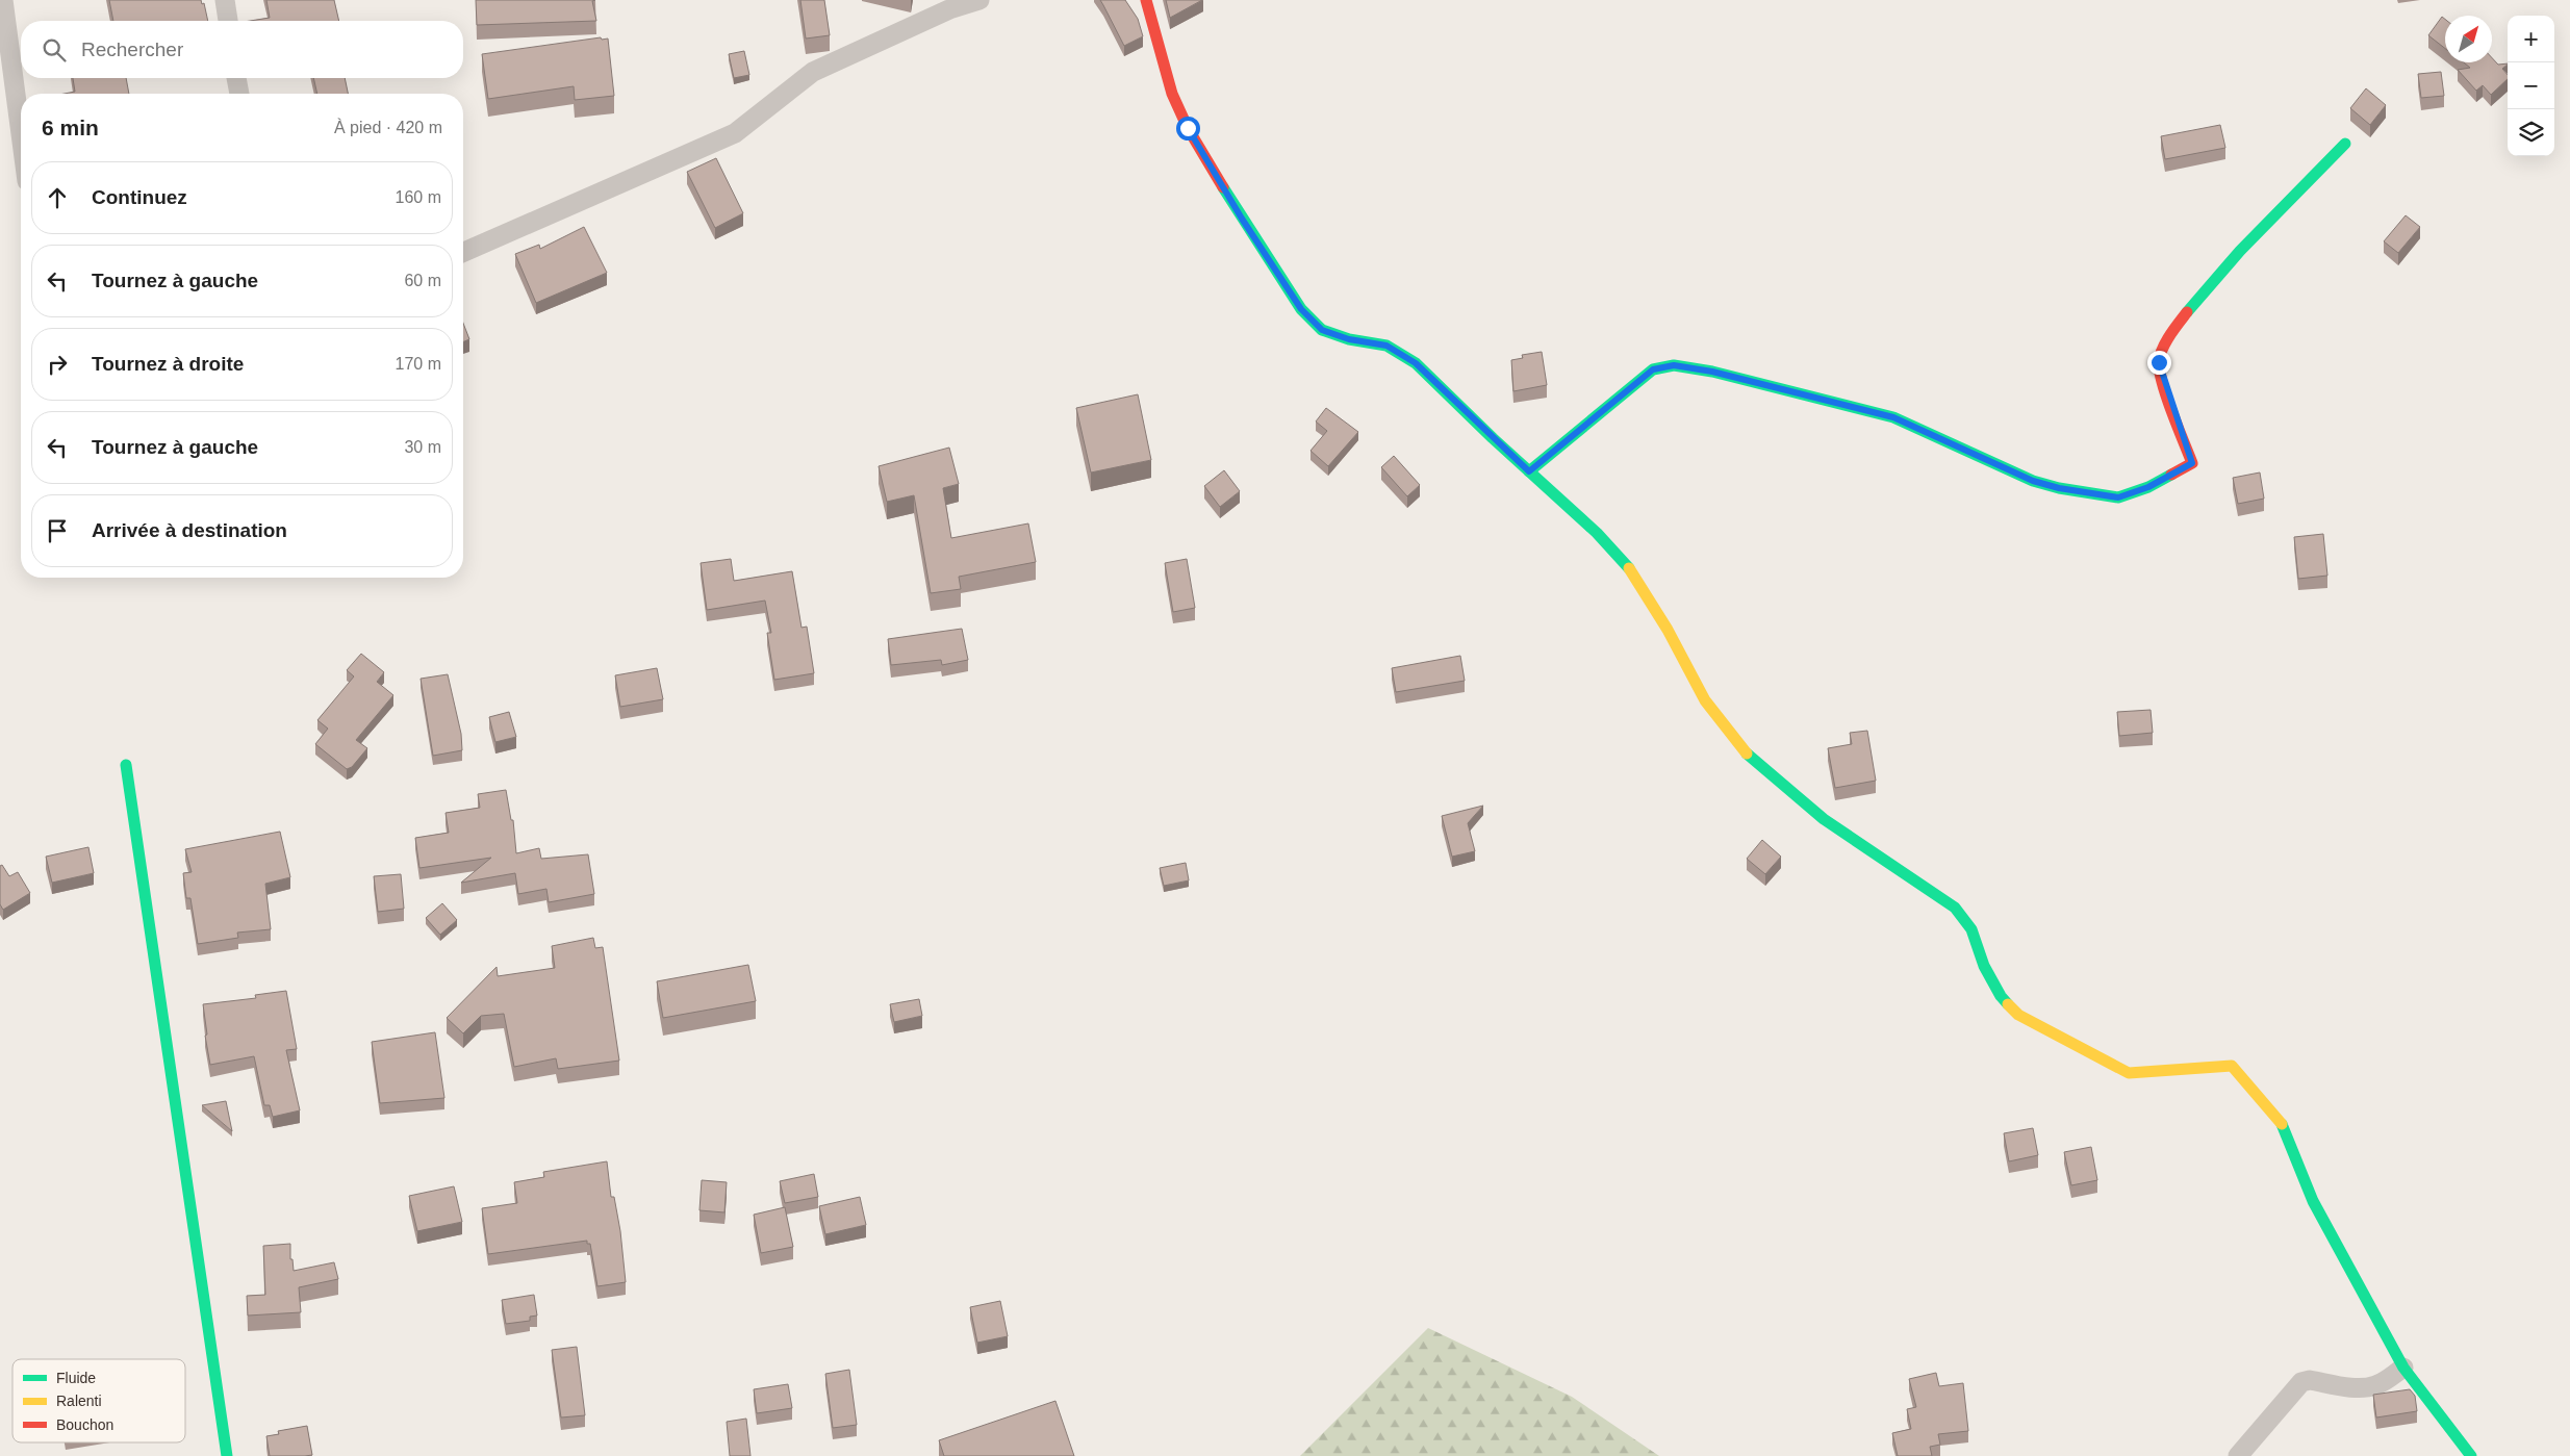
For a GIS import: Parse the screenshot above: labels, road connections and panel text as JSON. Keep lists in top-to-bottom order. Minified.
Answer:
{"legend":["Fluide","Ralenti","Bouchon"],"north":"top right","page":{"map_buttons":["+","−"],"search":"Rechercher","heading":["6 min","À pied · 420 m"],"list":[["Continuez","160 m"],["Tournez à gauche","60 m"],["Tournez à droite","170 m"],["Tournez à gauche","30 m"],"Arrivée à destination"]}}
